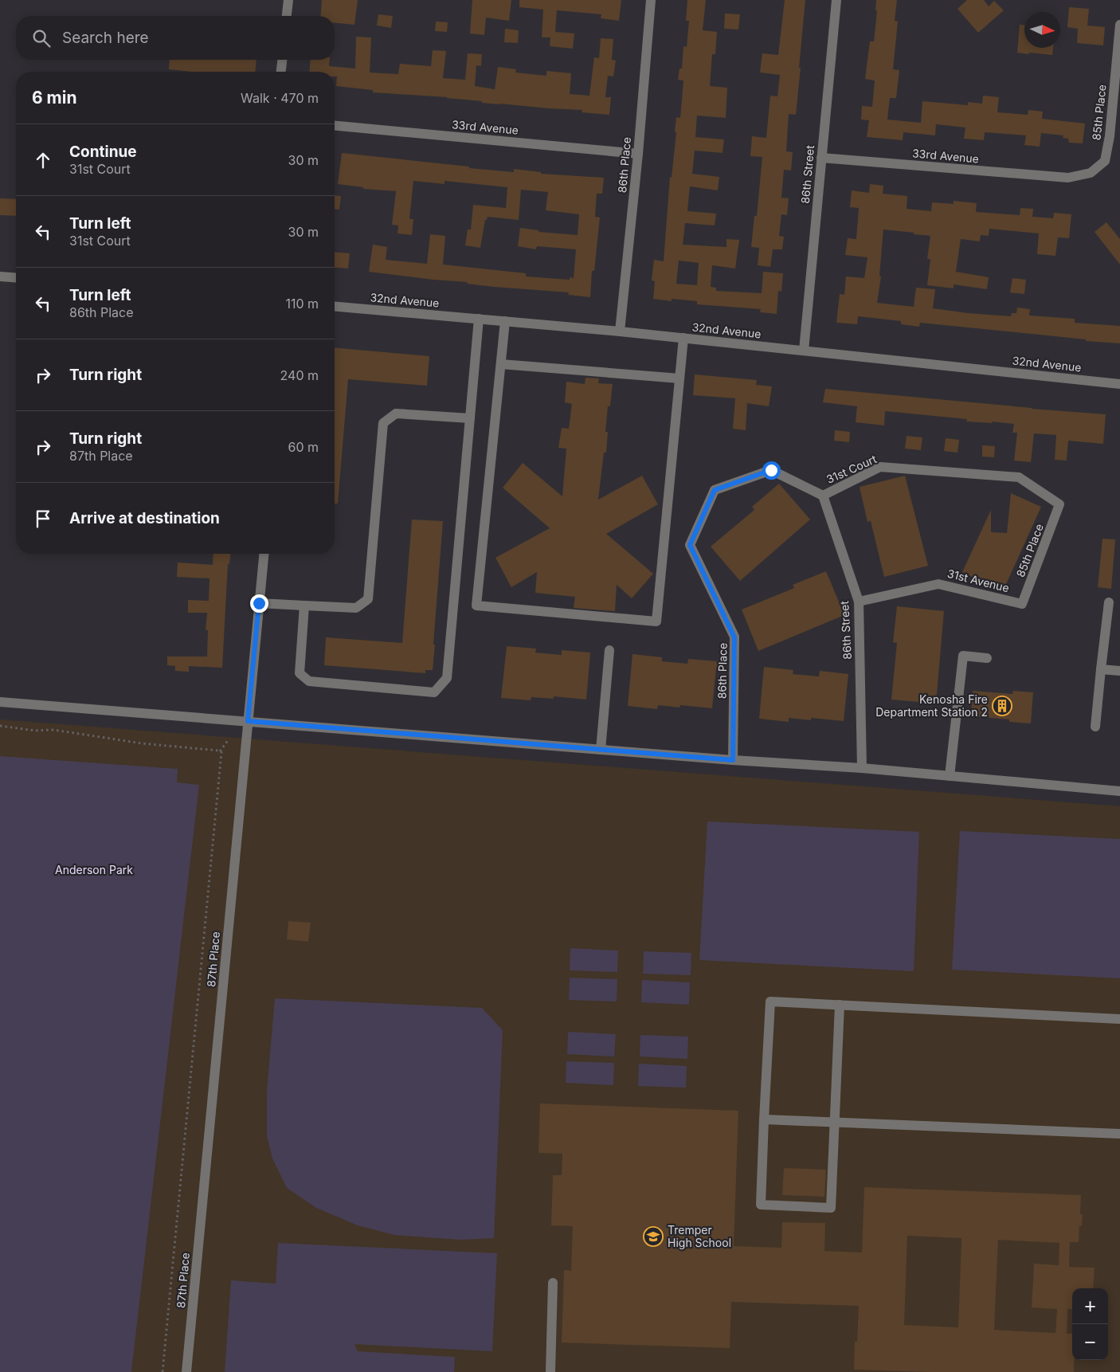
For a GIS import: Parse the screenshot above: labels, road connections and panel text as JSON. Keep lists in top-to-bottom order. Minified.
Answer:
{"streets":{"street":["85th Place","33rd Avenue","86th Place","86th Street","32nd Avenue","31st Court","31st Avenue","87th Place"]},"crossings":[["85th Place","33rd Avenue"],["85th Place","31st Court"],["85th Place","31st Avenue"],["33rd Avenue","86th Place"],["33rd Avenue","86th Street"],["86th Place","32nd Avenue"],["86th Place","31st Court"],["86th Street","32nd Avenue"],["86th Street","31st Court"],["86th Street","31st Avenue"]],"parks":["Anderson Park"],"places":{"building":["Kenosha Fire Department Station 2"],"school or university":["Tremper High School"]},"north":"right","page":{"search":"Search here","heading":["6 min","Walk · 470 m"],"list":[["Continue","31st Court","30 m"],["Turn left","31st Court","30 m"],["Turn left","86th Place","110 m"],["Turn right","240 m"],["Turn right","87th Place","60 m"],"Arrive at destination"],"map_buttons":["+","−"]}}
